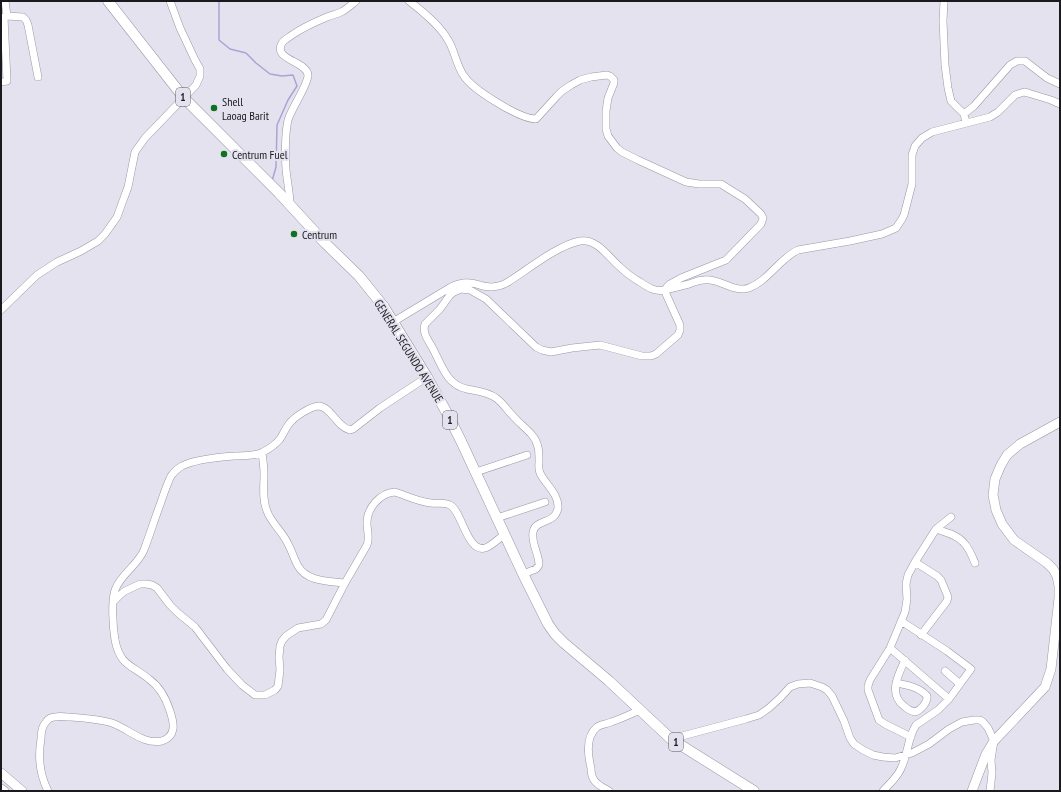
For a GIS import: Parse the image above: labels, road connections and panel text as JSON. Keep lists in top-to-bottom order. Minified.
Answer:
{"streets":{"highway":["1","GENERAL SEGUNDO AVENUE"]},"crossings":[["1","GENERAL SEGUNDO AVENUE"]],"places":["Shell Laoag Barit","Centrum Fuel","Centrum"]}
